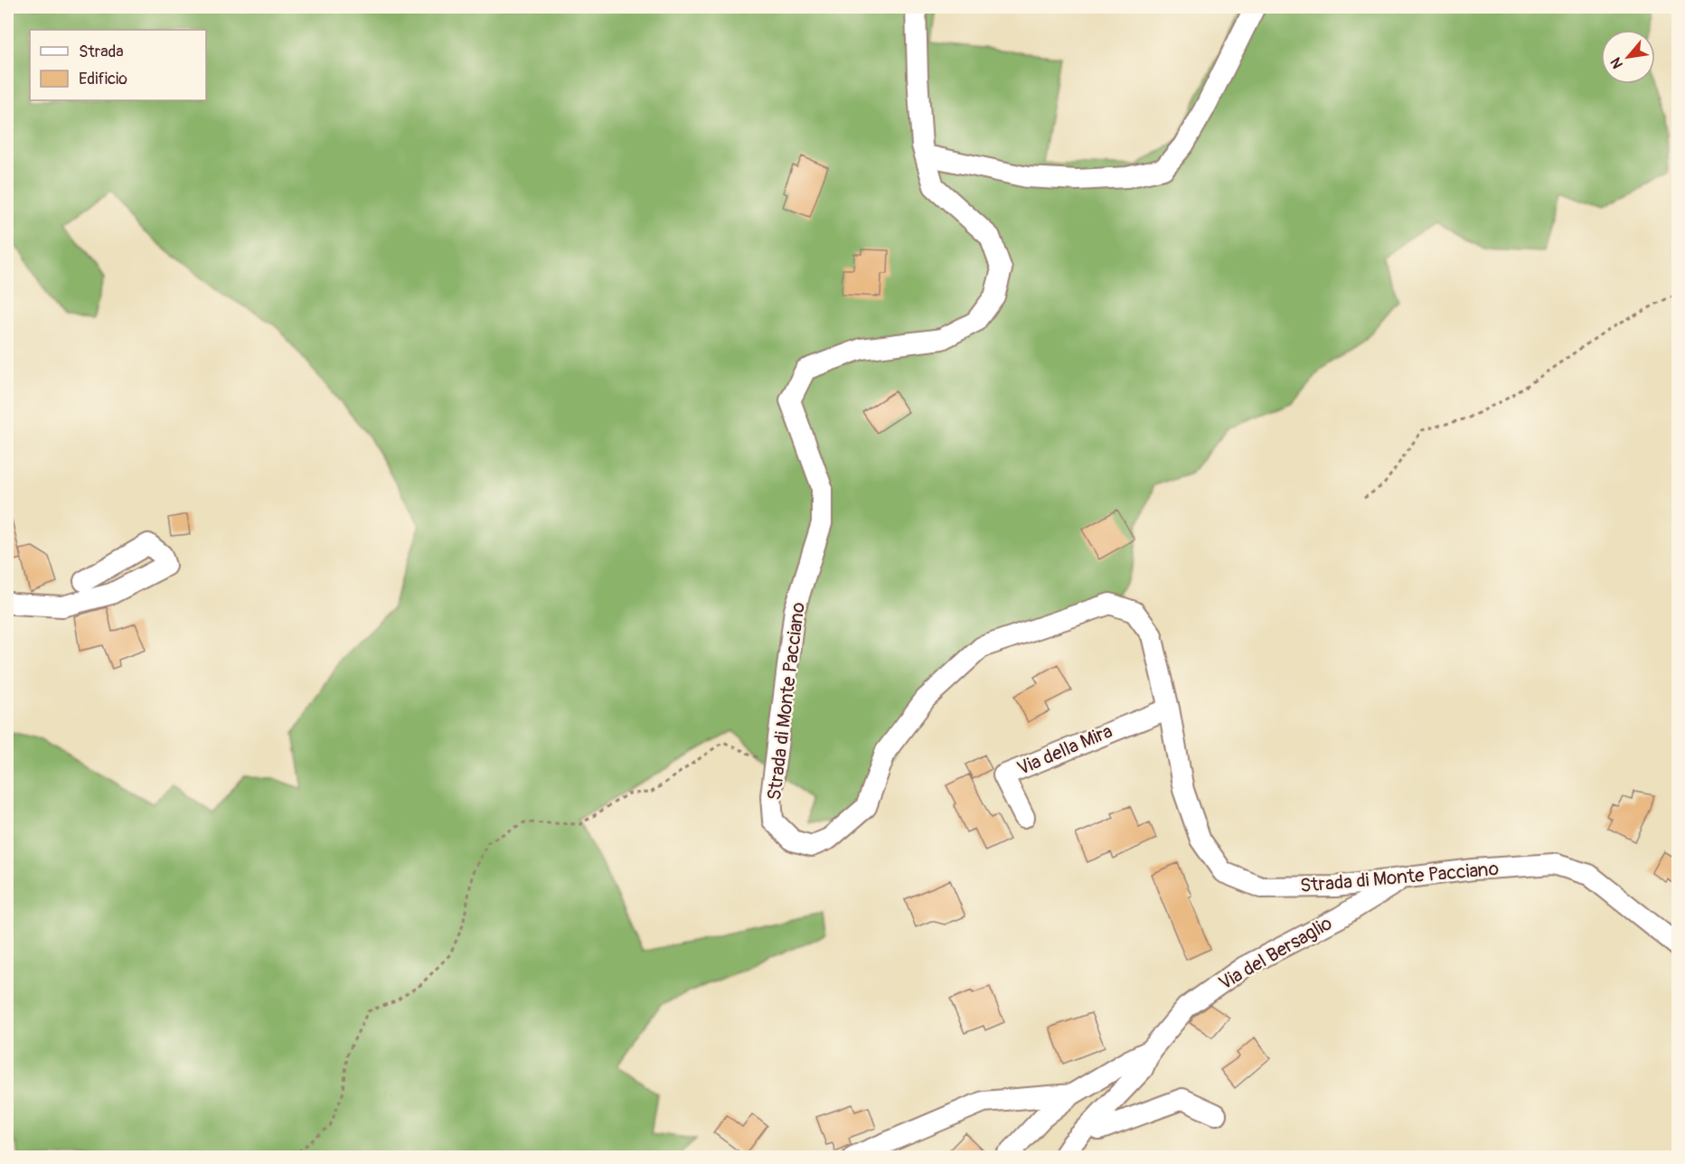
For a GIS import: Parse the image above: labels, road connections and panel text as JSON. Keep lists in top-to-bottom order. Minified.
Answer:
{"streets":{"street":["Strada di Monte Pacciano","Via della Mira","Via del Bersaglio"]},"crossings":[["Strada di Monte Pacciano","Via della Mira"],["Strada di Monte Pacciano","Via del Bersaglio"]],"legend":["Strada","Edificio"],"north":"bottom left"}
